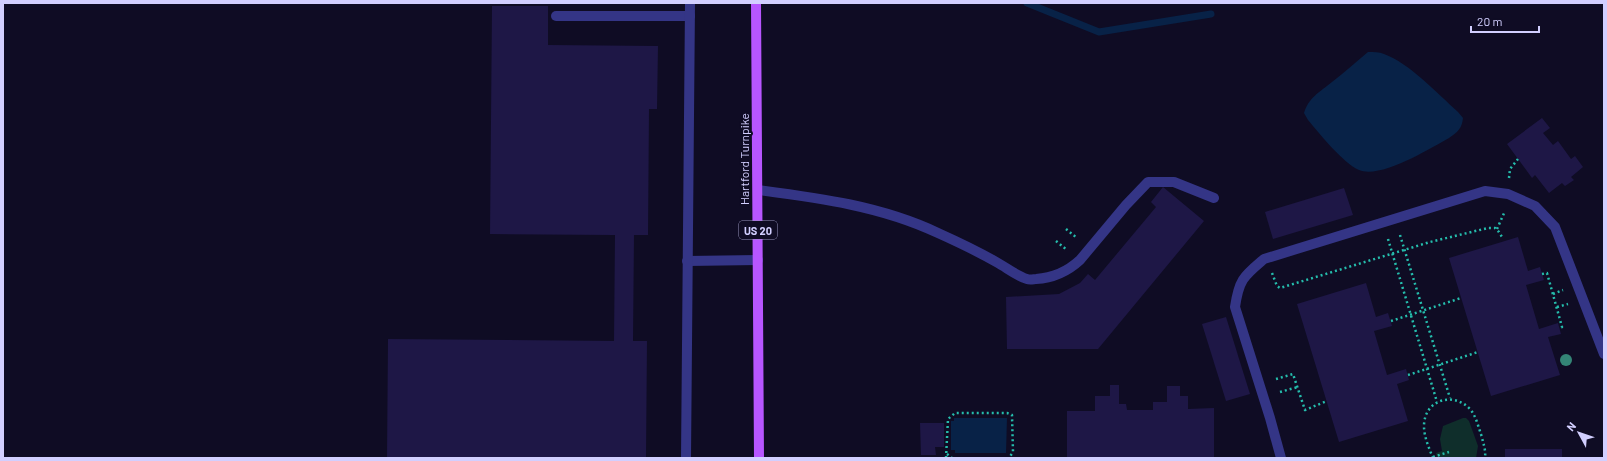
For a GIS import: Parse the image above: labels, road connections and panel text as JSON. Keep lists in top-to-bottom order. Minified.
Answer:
{"streets":{"main road":["Hartford Turnpike","US 20"]},"scale_bar":"20 m","north":"top left"}
